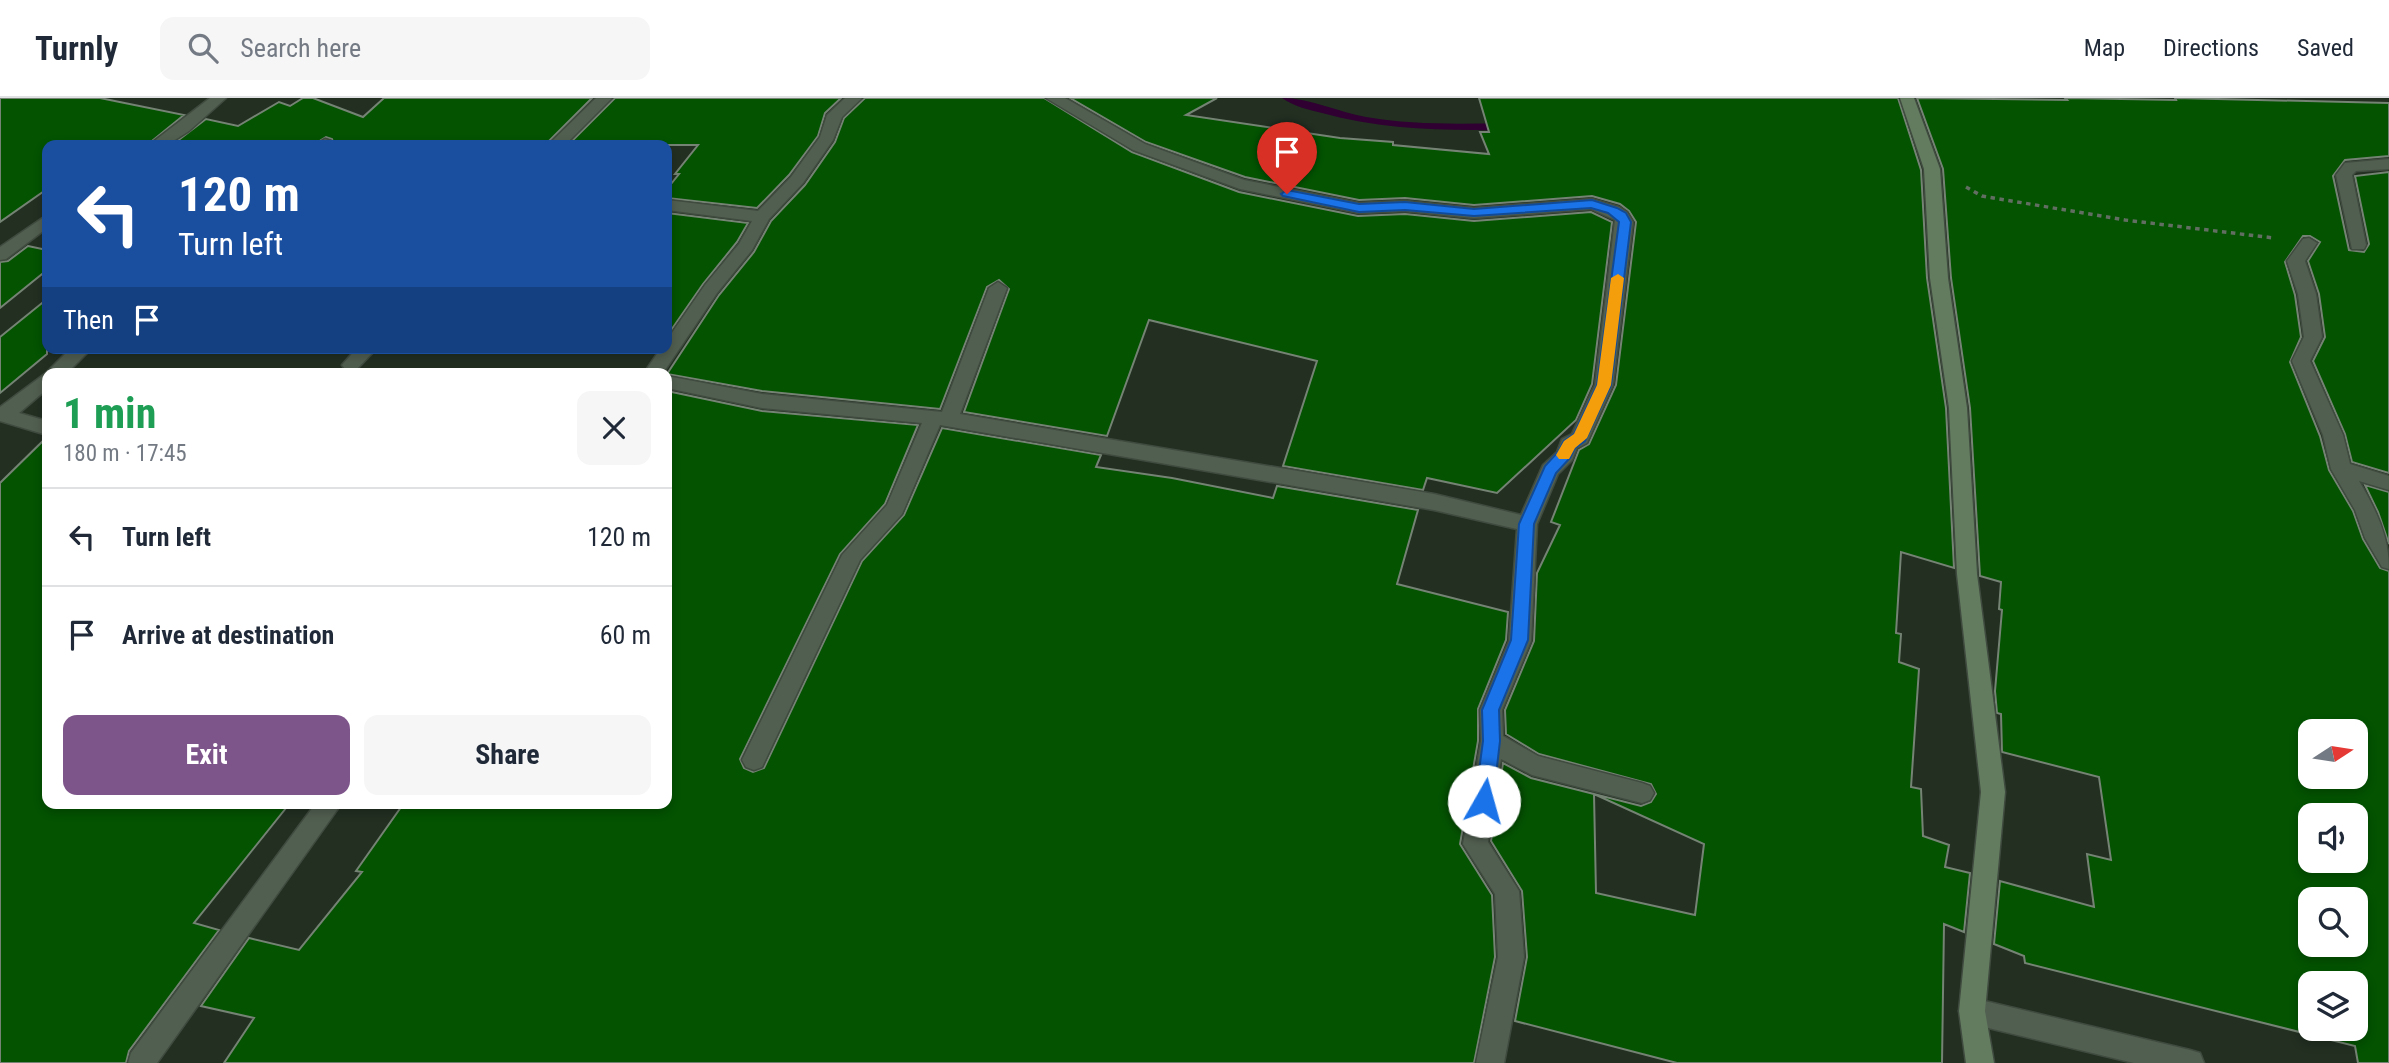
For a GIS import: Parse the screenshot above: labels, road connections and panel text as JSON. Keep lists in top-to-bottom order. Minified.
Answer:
{"north":"right","page":{"header":"Turnly","search":"Search here","nav":["Map","Directions","Saved"],"turn":["120 m","Turn left"],"then":"Then","heading":["1 min","180 m · 17:45"],"list":[{"name":"Turn left","value":"120 m"},{"name":"Arrive at destination","value":"60 m"}],"buttons":["Exit","Share"]}}
